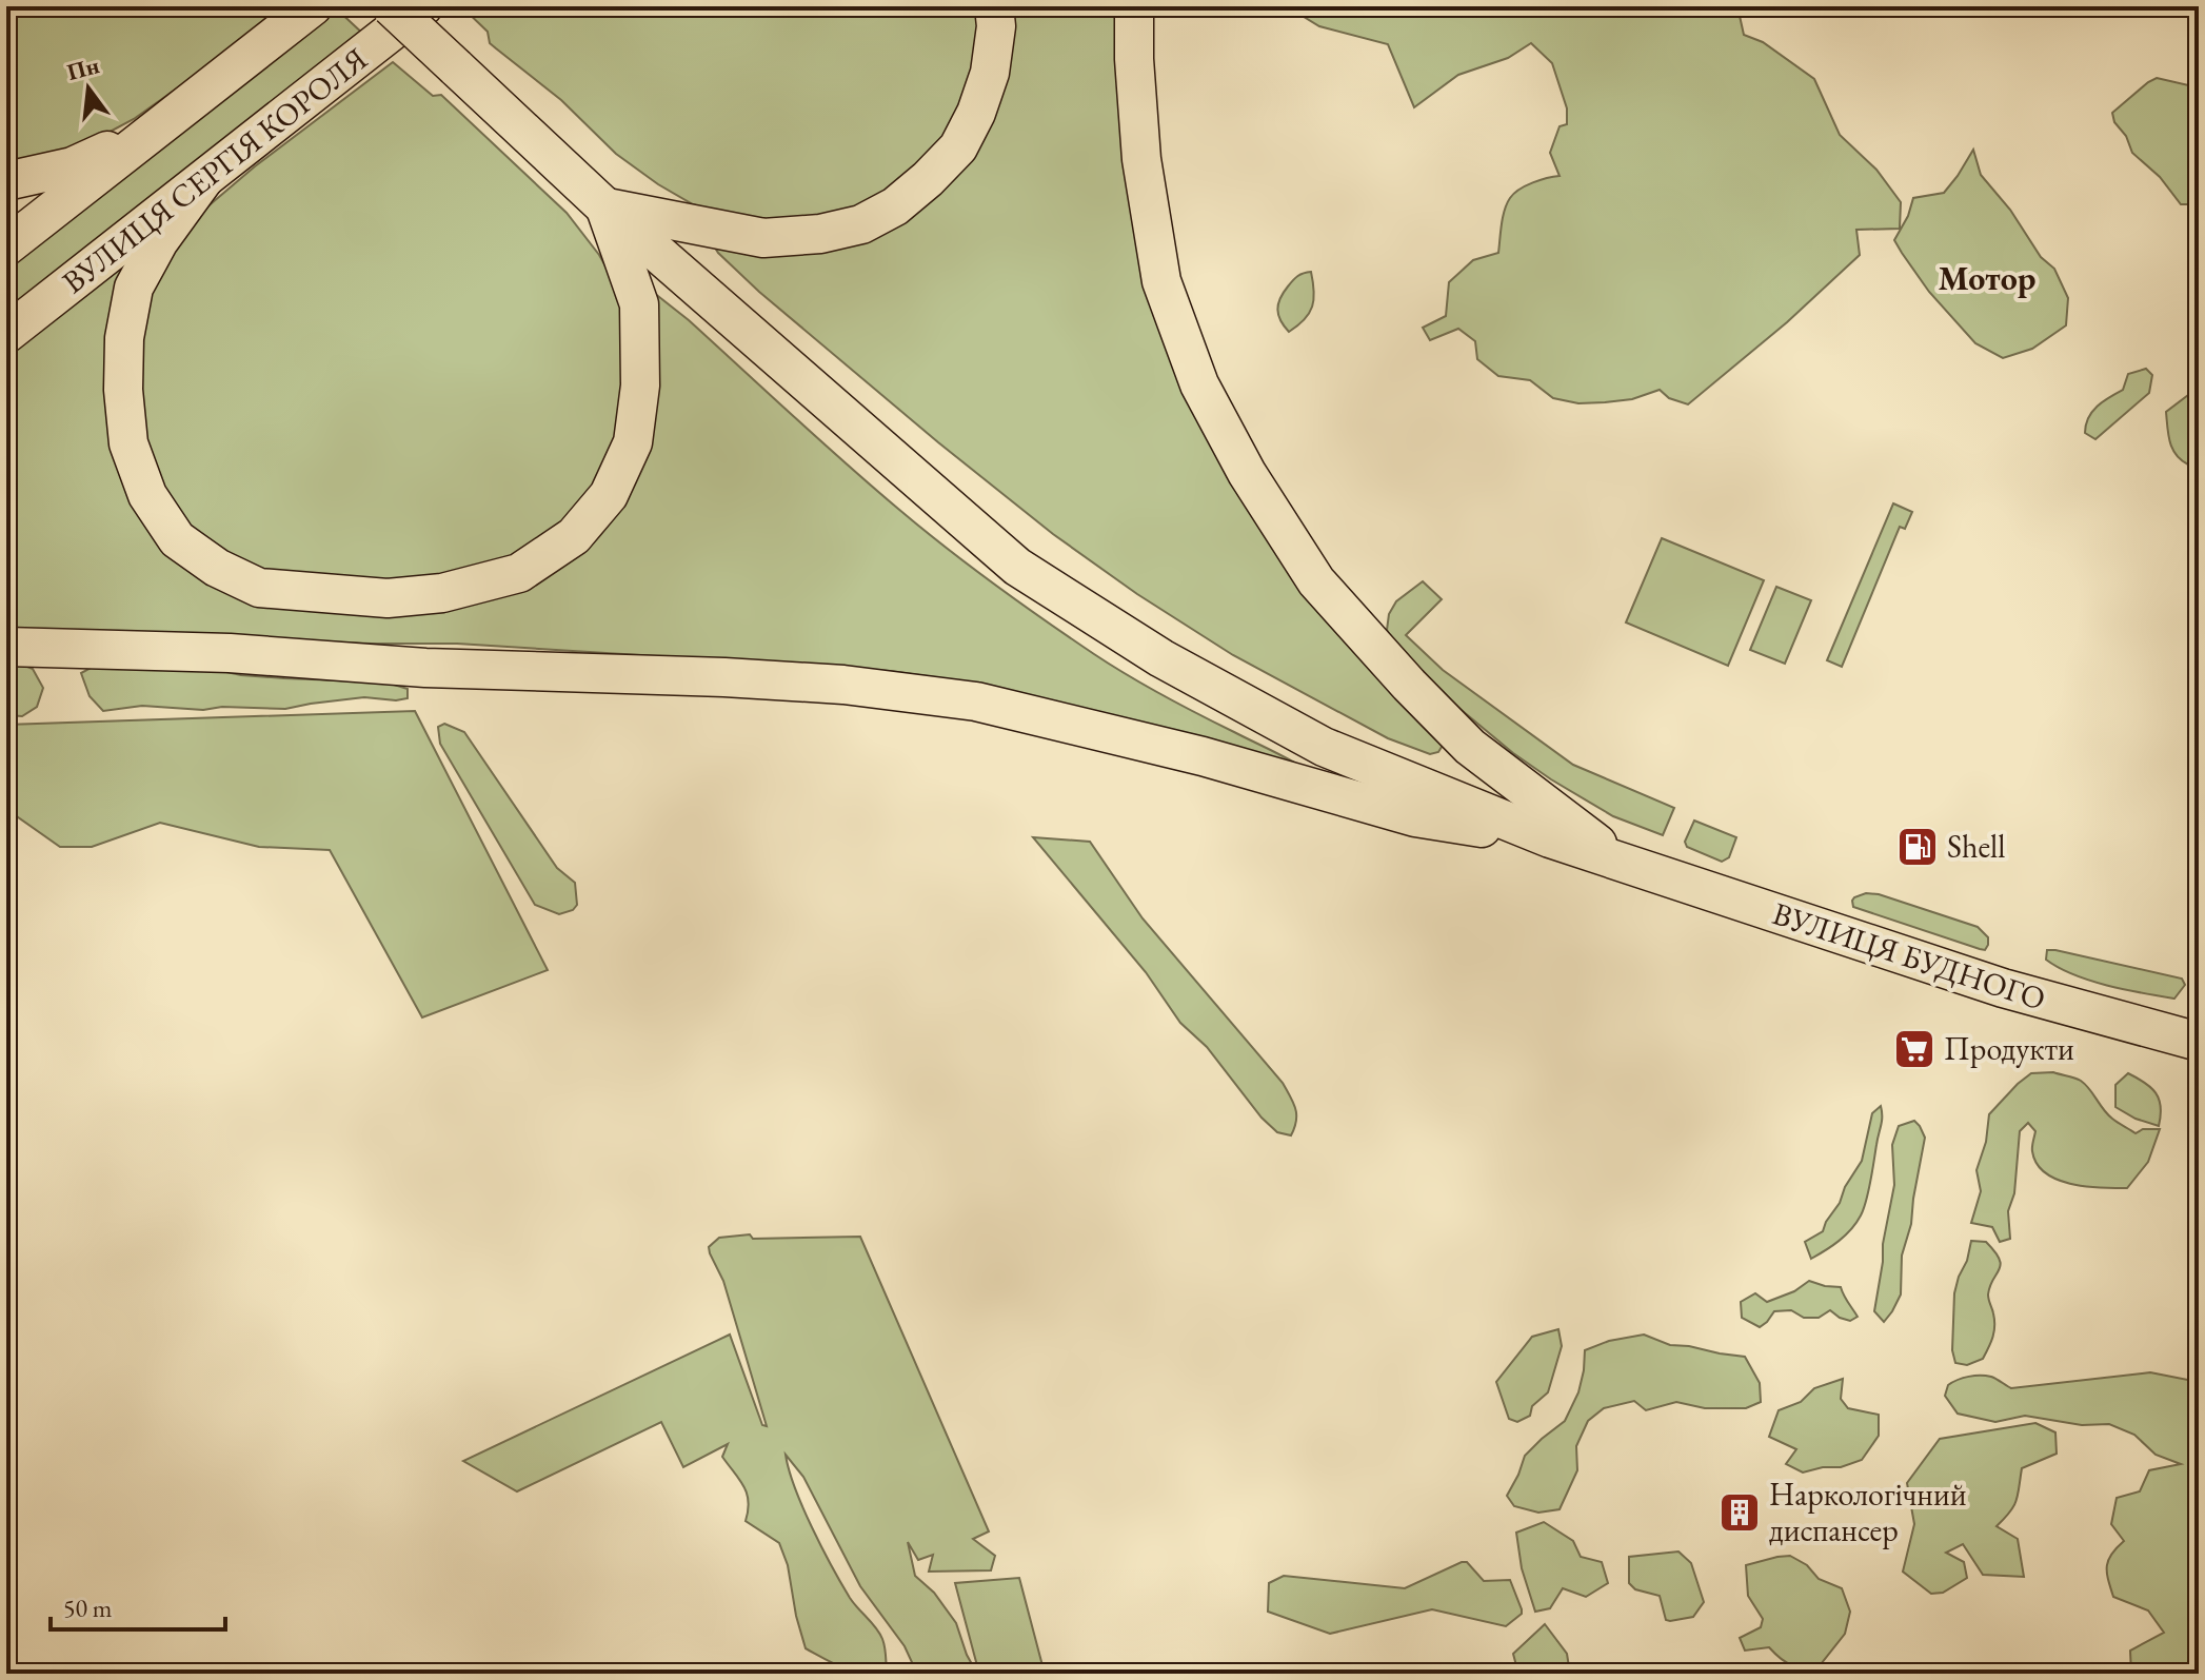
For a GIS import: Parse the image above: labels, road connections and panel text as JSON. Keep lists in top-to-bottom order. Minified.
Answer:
{"streets":{"highway":["ВУЛИЦЯ СЕРГІЯ КОРОЛЯ","ВУЛИЦЯ БУДНОГО"]},"districts":["Мотор"],"places":{"fuel station":["Shell"],"supermarket":["Продукти"],"building":["Наркологічний диспансер"]},"scale_bar":"50 m","north":"top"}
